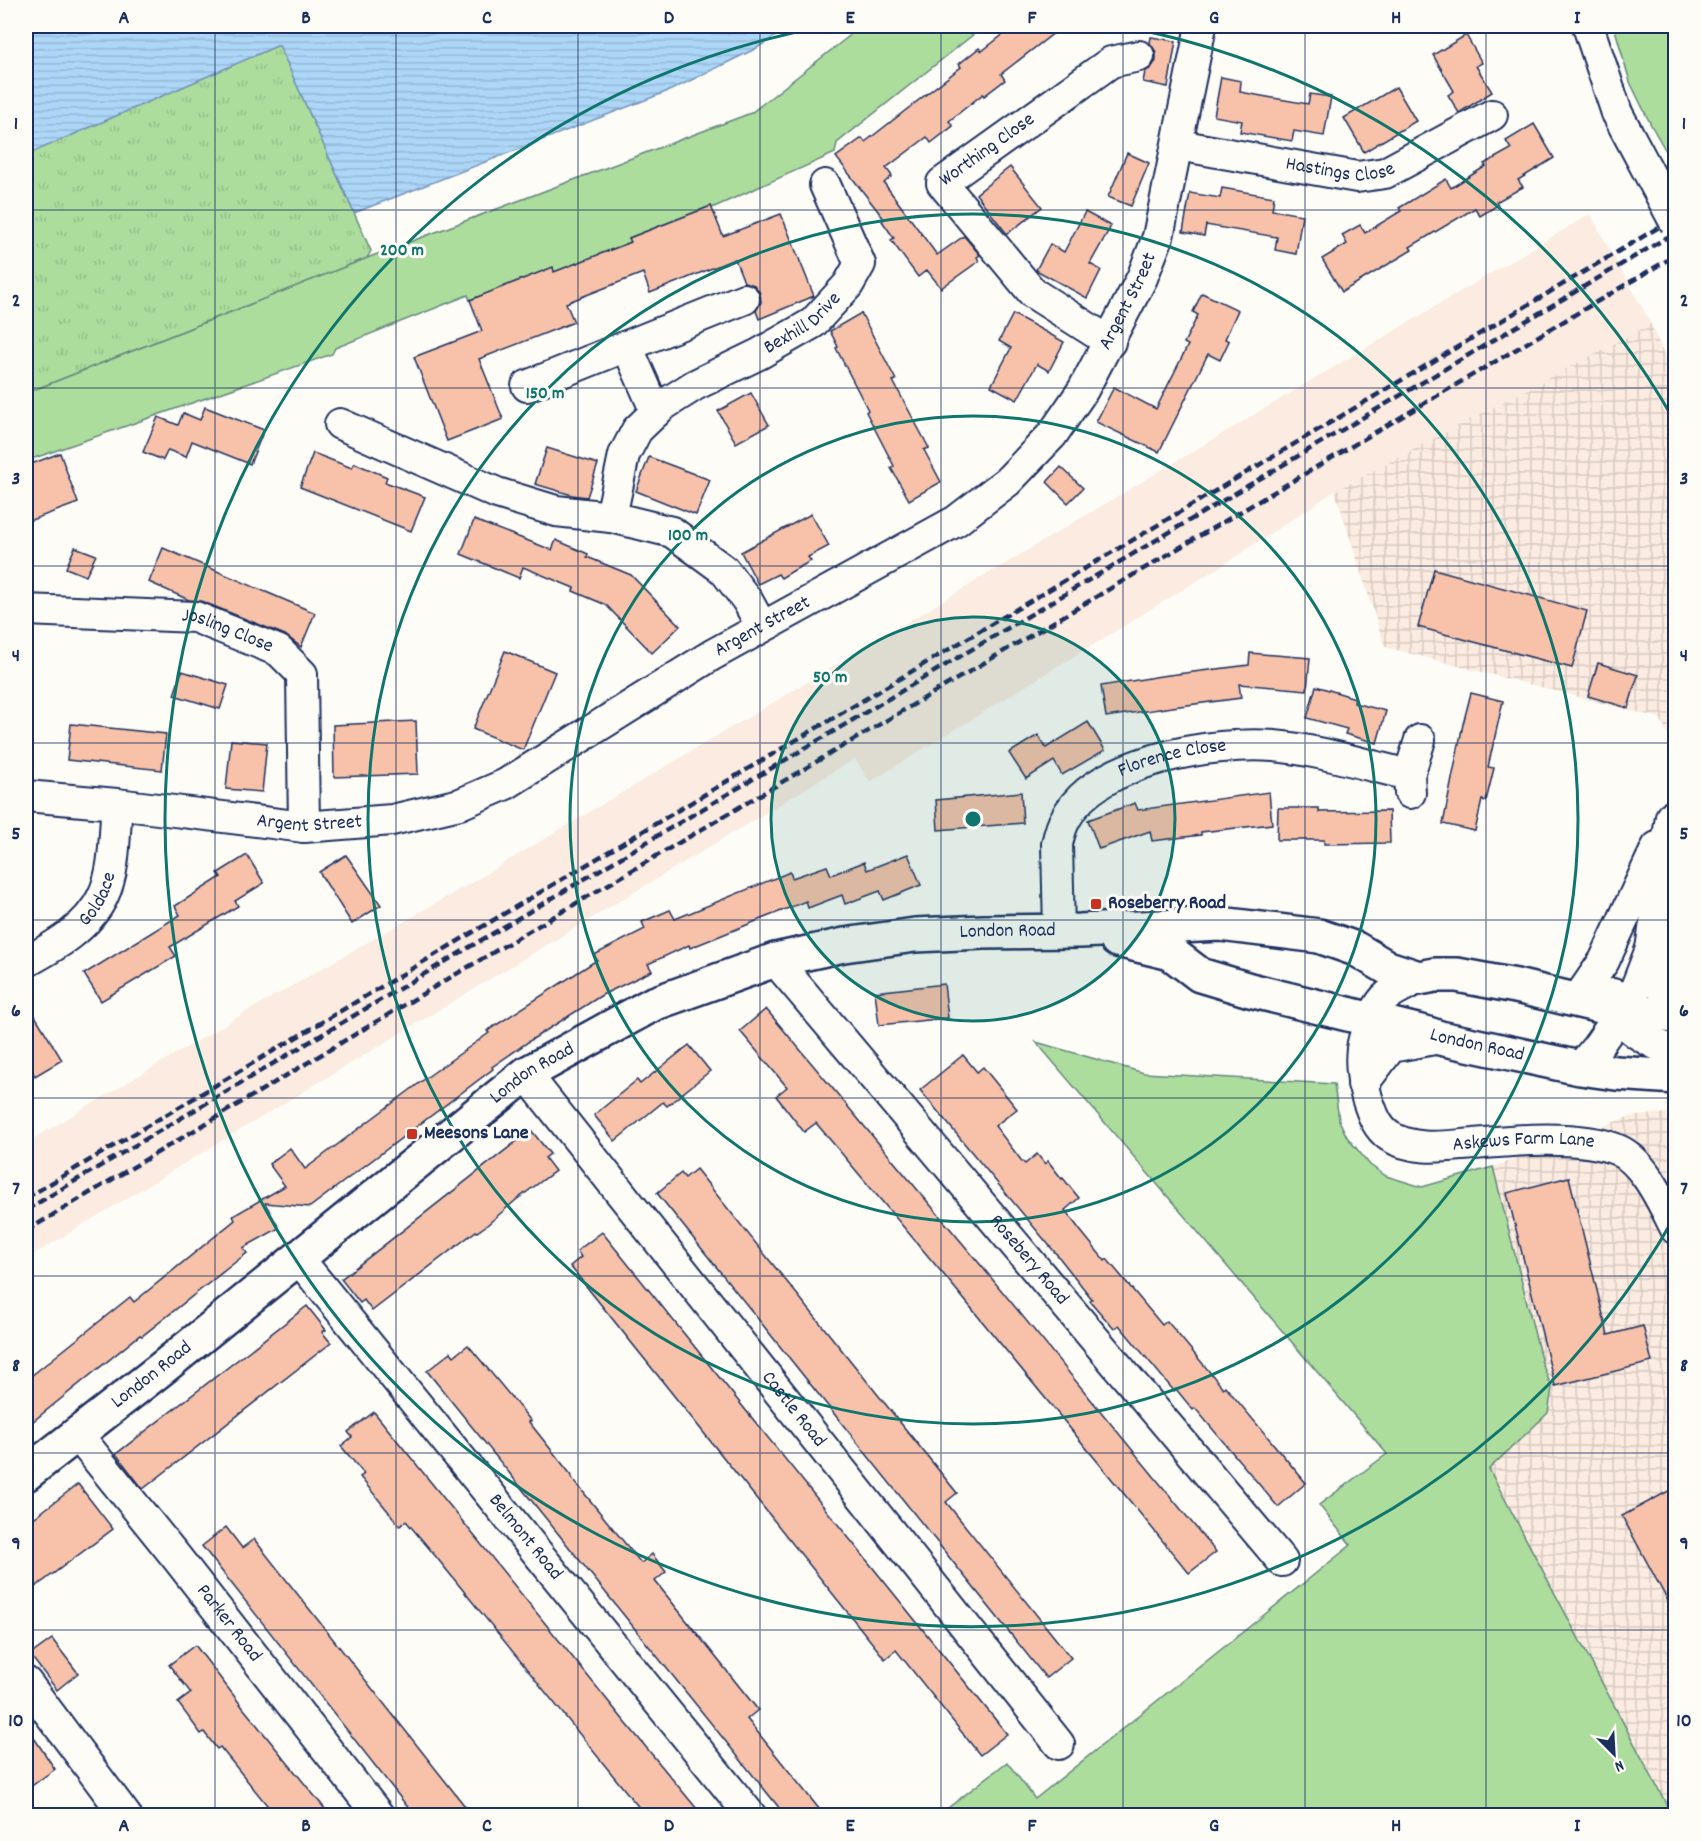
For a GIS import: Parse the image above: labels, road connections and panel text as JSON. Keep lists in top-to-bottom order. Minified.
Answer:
{"streets":{"street":["Worthing Close","Hastings Close","Argent Street","Bexhill Drive","Josling Close","Florence Close","Goldace","London Road","Askews Farm Lane","Rosebery Road","Castle Road","Belmont Road","Parker Road"]},"crossings":[["Worthing Close","Argent Street"],["Hastings Close","Argent Street"],["Argent Street","Josling Close"],["Argent Street","Goldace"],["Florence Close","London Road"],["London Road","Askews Farm Lane"],["London Road","Rosebery Road"],["London Road","Castle Road"],["London Road","Belmont Road"],["London Road","Parker Road"]],"places":{"transit":["Roseberry Road","Meesons Lane"]},"north":"bottom right","grid":{"columns":["A","B","C","D","E","F","G","H","I"],"rows":["1","2","3","4","5","6","7","8","9","10"]},"rings":["200 m","150 m","100 m","50 m"]}
